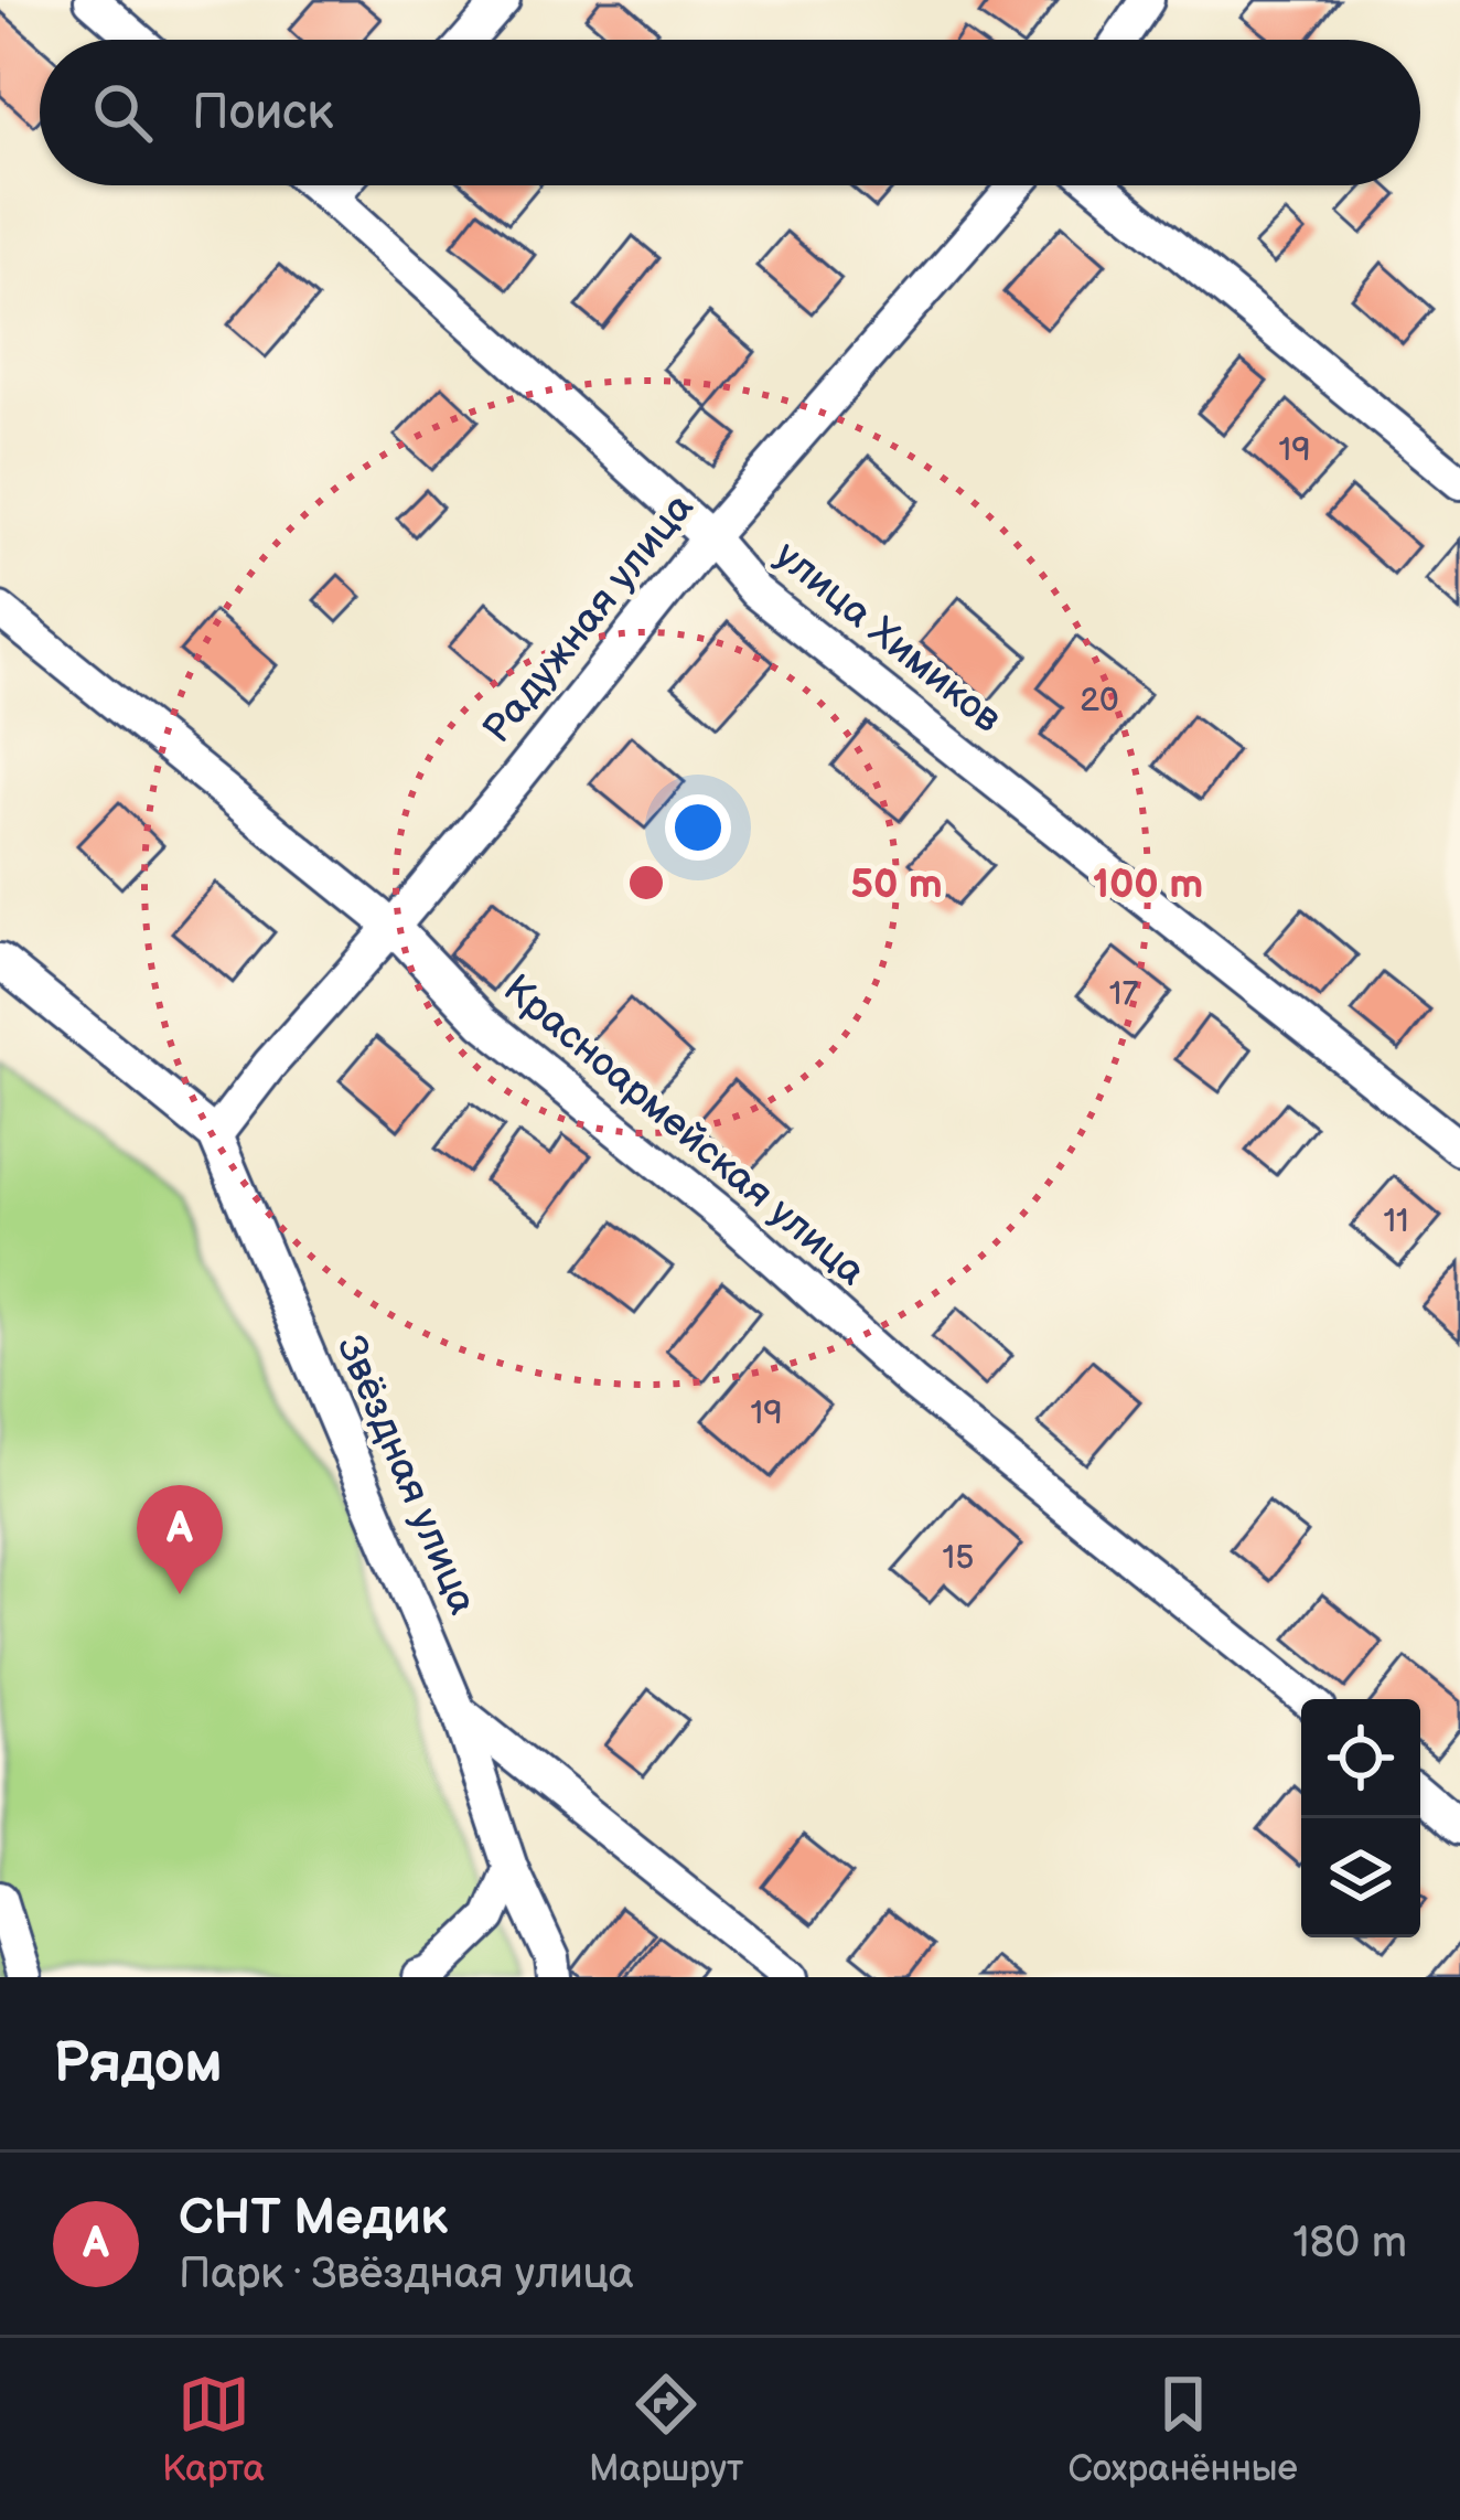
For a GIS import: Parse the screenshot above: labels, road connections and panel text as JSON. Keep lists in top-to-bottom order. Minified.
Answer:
{"streets":{"street":["Радужная улица","улица Химиков","Красноармейская улица","Звёздная улица"]},"crossings":[["Радужная улица","улица Химиков"],["Радужная улица","Красноармейская улица"],["Радужная улица","Звёздная улица"]],"house_numbers":["19","20","17","11","19","15"],"page":{"search":"Поиск","pins":"A","heading":"Рядом","list":[{"mark":"A","name":"СНТ Медик","note":"Парк · Звёздная улица","value":"180 m"}],"nav":["Карта","Маршрут","Сохранённые"]},"rings":["50 m","100 m"]}
